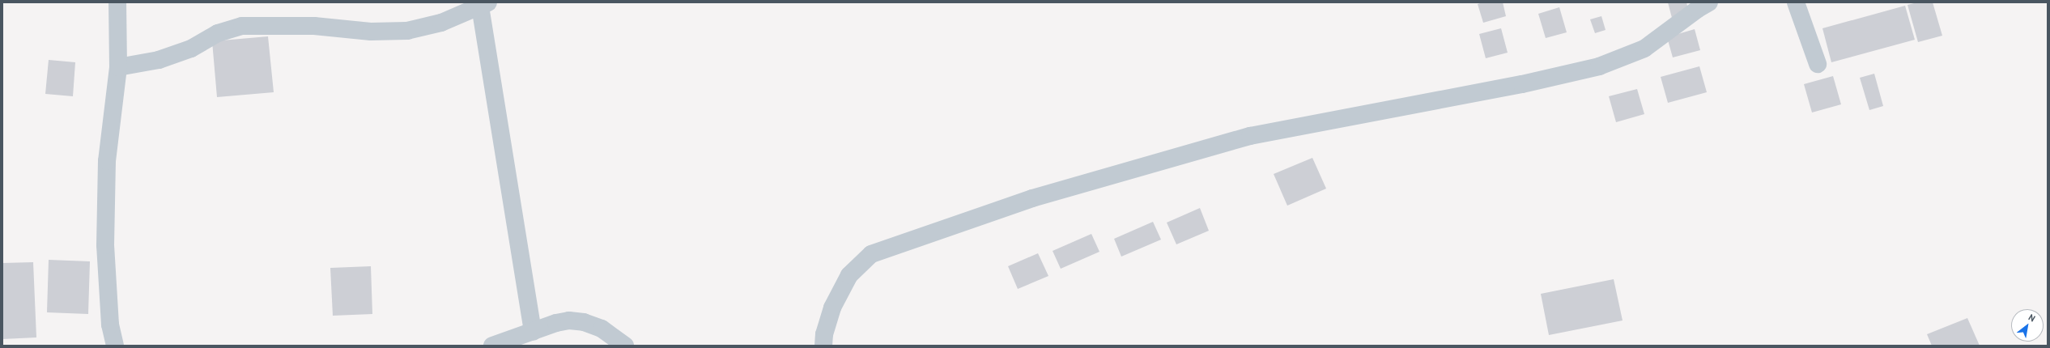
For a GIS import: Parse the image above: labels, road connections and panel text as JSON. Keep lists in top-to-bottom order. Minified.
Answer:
{"north":"top right"}
